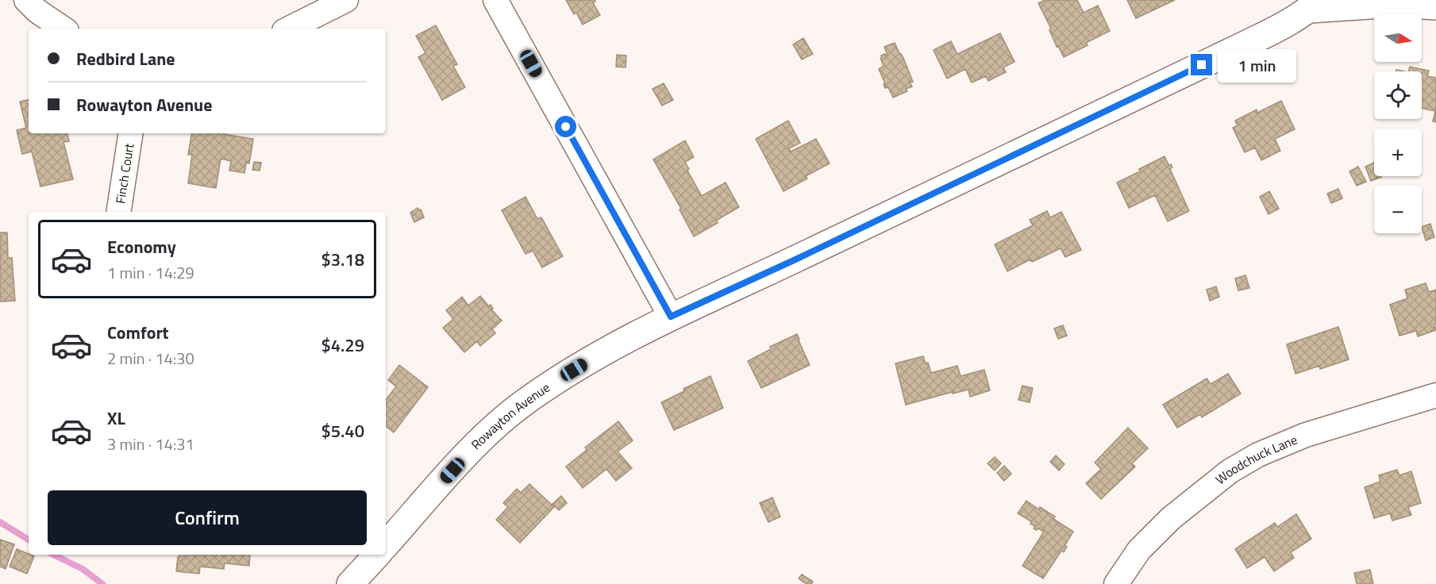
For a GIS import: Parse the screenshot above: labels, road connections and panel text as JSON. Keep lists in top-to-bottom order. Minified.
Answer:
{"streets":{"street":["Finch Court","Rowayton Avenue","Woodchuck Lane"]},"north":"right","page":{"map_buttons":["+","−"],"banner":["Redbird Lane","Rowayton Avenue"],"bubble":"1 min","list":[{"name":"Economy","note":"1 min · 14:29","value":"$3.18"},{"name":"Comfort","note":"2 min · 14:30","value":"$4.29"},{"name":"XL","note":"3 min · 14:31","value":"$5.40"}],"buttons":"Confirm"}}
